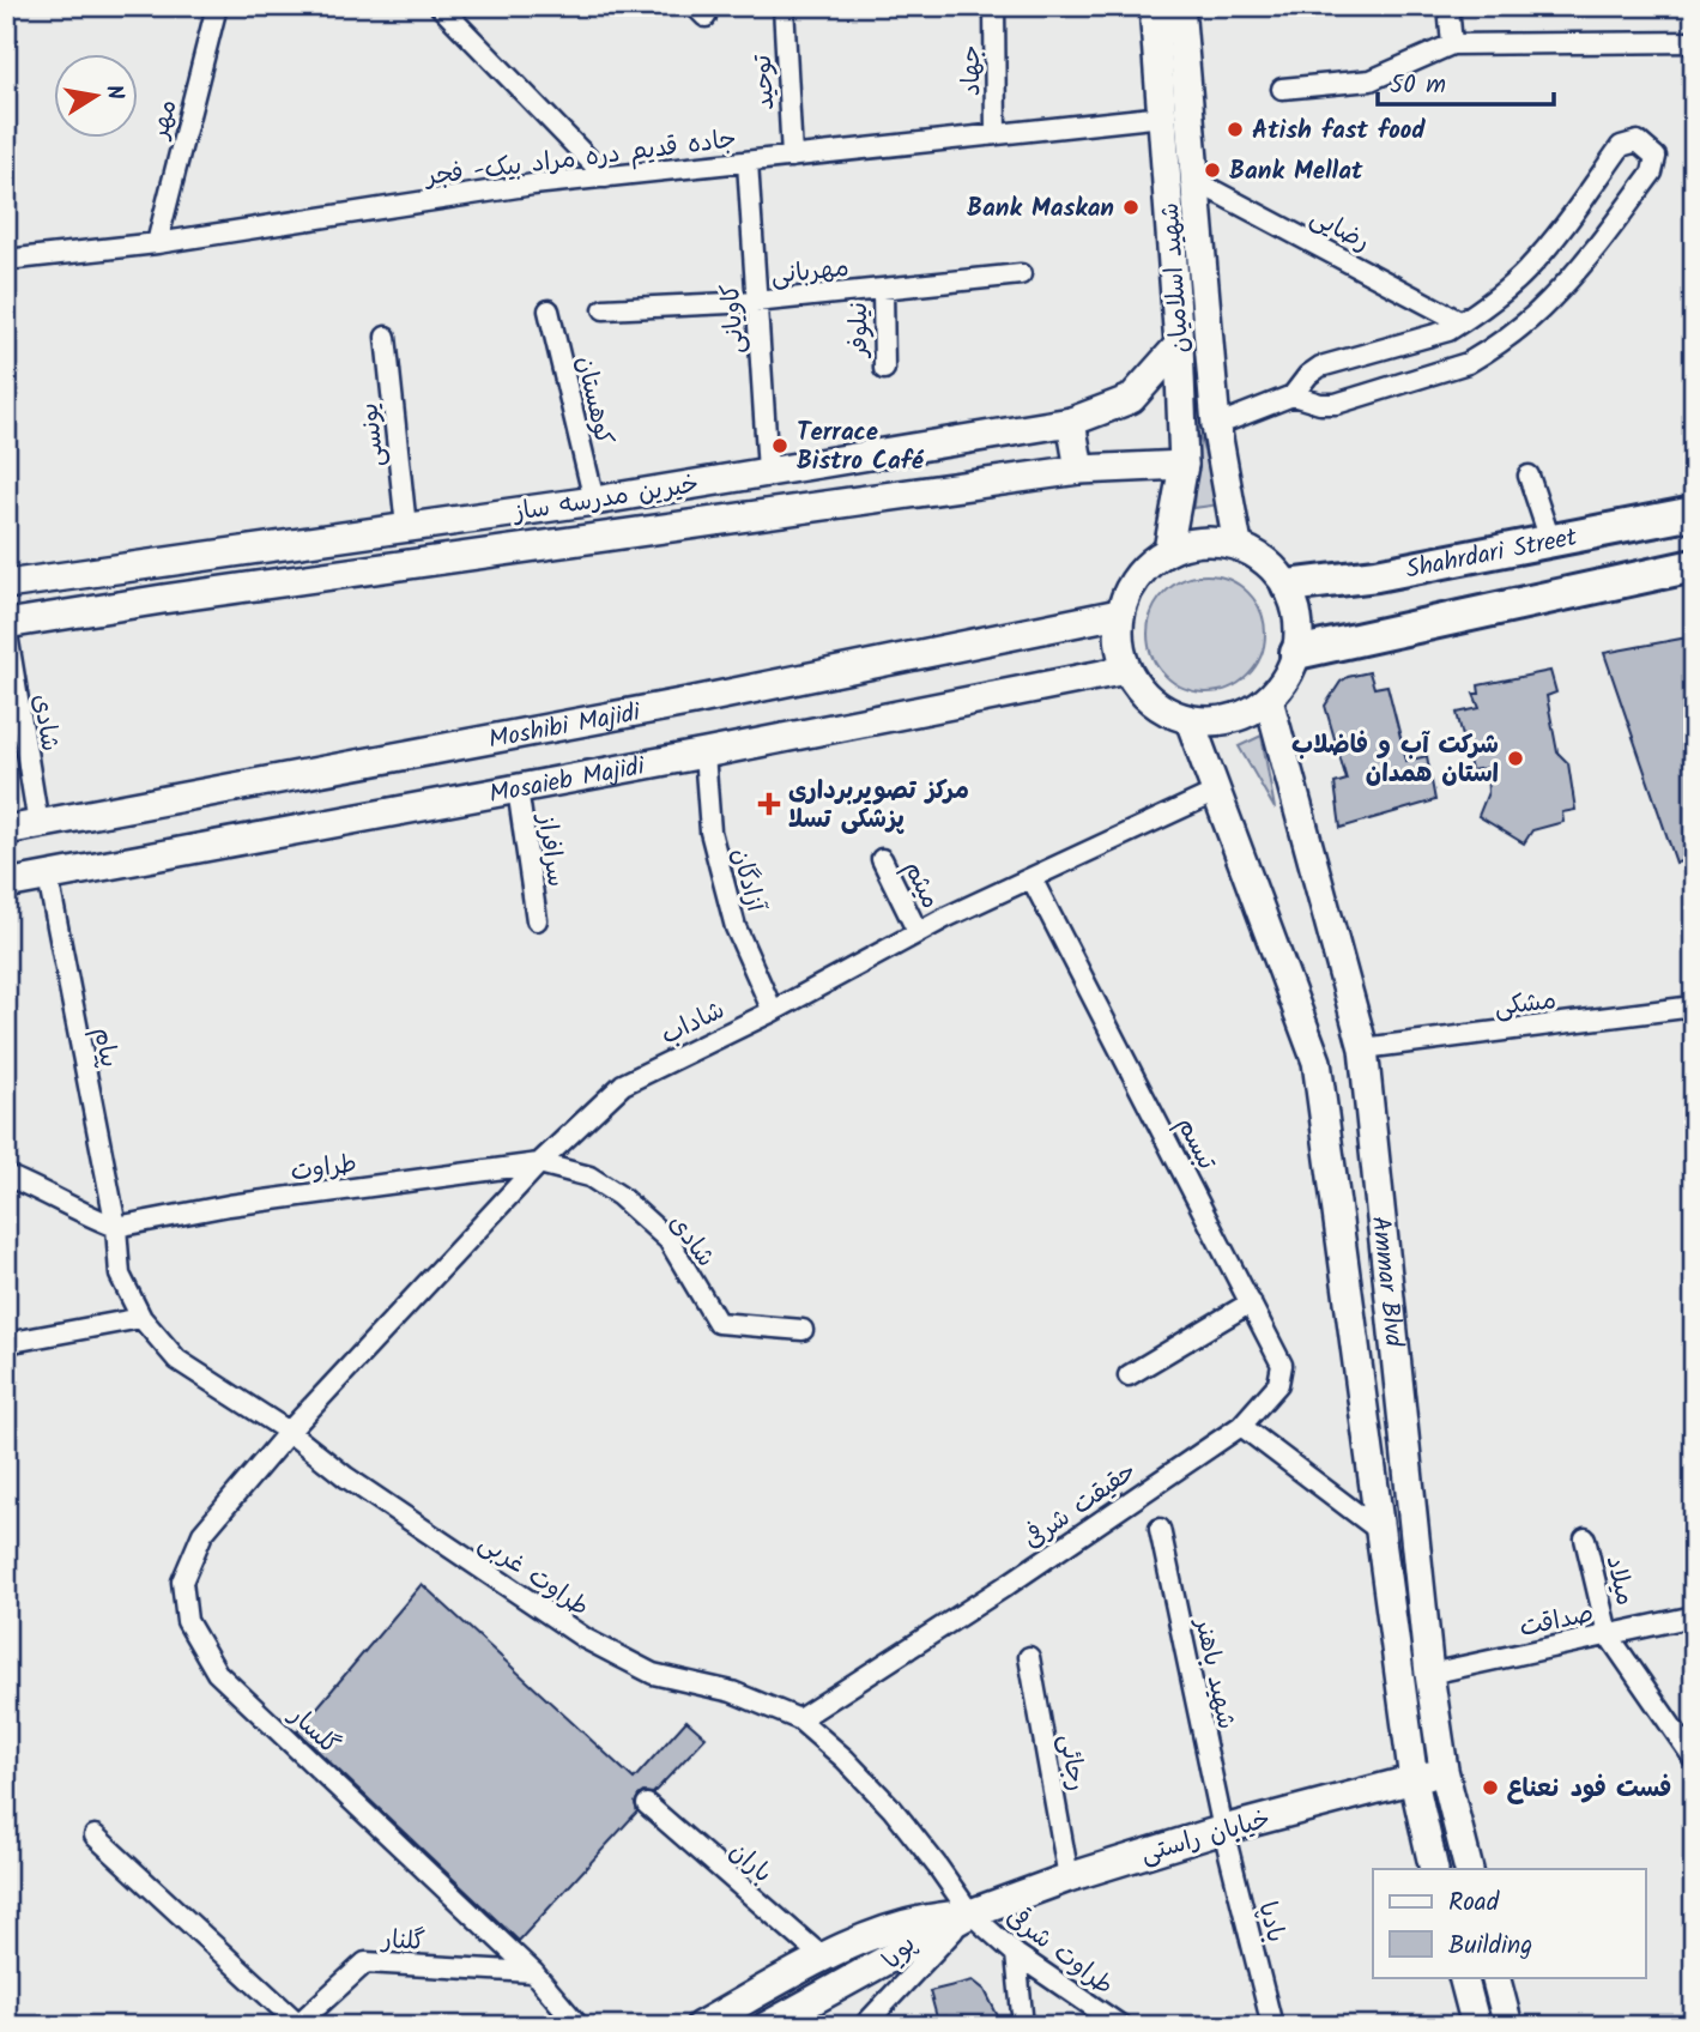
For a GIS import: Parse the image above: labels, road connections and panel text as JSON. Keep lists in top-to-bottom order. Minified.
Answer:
{"streets":{"main road":["شهید اسلامیان","خیرین مدرسه ساز","Shahrdari Street","Moshibi Majidi","Mosaieb Majidi","Ammar Blvd","خیابان راستی"],"street":["جهاد","توحید","مهر","جاده قدیم دره مراد بیک- فجر","رضایی","مهربانی","کاویانی","نیلوفر","کوهستان","یونسی","شادی","سرافراز","آزادگان","میثم","مشکی","شاداب","پیام","تبسم","طراوت","حقیقت شرفی","طراوت غربی","میلاد","صداقت","شهید باهنر","گلسار","رجائی","باران","بادپا","گلنار","طراوت شرقی","پویا"]},"crossings":[["جهاد","جاده قدیم دره مراد بیک- فجر"],["توحید","جاده قدیم دره مراد بیک- فجر"],["مهر","جاده قدیم دره مراد بیک- فجر"],["جاده قدیم دره مراد بیک- فجر","شهید اسلامیان"],["جاده قدیم دره مراد بیک- فجر","کاویانی"],["رضایی","شهید اسلامیان"],["مهربانی","کاویانی"],["مهربانی","نیلوفر"],["شهید اسلامیان","خیرین مدرسه ساز"],["شهید اسلامیان","Shahrdari Street"],["شهید اسلامیان","Moshibi Majidi"],["شهید اسلامیان","Mosaieb Majidi"],["شهید اسلامیان","Ammar Blvd"],["کاویانی","خیرین مدرسه ساز"],["کوهستان","خیرین مدرسه ساز"],["یونسی","خیرین مدرسه ساز"],["خیرین مدرسه ساز","شادی"],["Shahrdari Street","Moshibi Majidi"],["Shahrdari Street","Mosaieb Majidi"],["Shahrdari Street","Ammar Blvd"],["شادی","Moshibi Majidi"],["شادی","شاداب"],["شادی","طراوت"],["Moshibi Majidi","Mosaieb Majidi"],["Moshibi Majidi","Ammar Blvd"],["Mosaieb Majidi","سرافراز"],["Mosaieb Majidi","آزادگان"],["Mosaieb Majidi","پیام"],["Mosaieb Majidi","Ammar Blvd"],["آزادگان","شاداب"],["میثم","شاداب"],["مشکی","Ammar Blvd"],["شاداب","تبسم"],["شاداب","طراوت"],["شاداب","Ammar Blvd"],["شاداب","طراوت غربی"],["شاداب","گلسار"],["پیام","طراوت"],["پیام","طراوت غربی"],["تبسم","حقیقت شرفی"],["طراوت","طراوت غربی"],["Ammar Blvd","صداقت"],["Ammar Blvd","خیابان راستی"],["حقیقت شرفی","طراوت غربی"],["طراوت غربی","گلسار"],["طراوت غربی","خیابان راستی"],["طراوت غربی","طراوت شرقی"],["طراوت غربی","پویا"],["میلاد","صداقت"],["شهید باهنر","خیابان راستی"],["شهید باهنر","بادپا"],["گلسار","گلنار"],["رجائی","خیابان راستی"],["خیابان راستی","بادپا"],["خیابان راستی","طراوت شرقی"],["خیابان راستی","پویا"],["طراوت شرقی","پویا"]],"places":{"other":["Atish fast food","Bank Mellat","Bank Maskan","Terrace Bistro Café","شرکت آب و فاضلاب استان همدان","فست فود نعناع"],"health":["مرکز تصویربرداری پزشکی تسلا"]},"legend":["Road","Building"],"scale_bar":"50 m","north":"right"}
